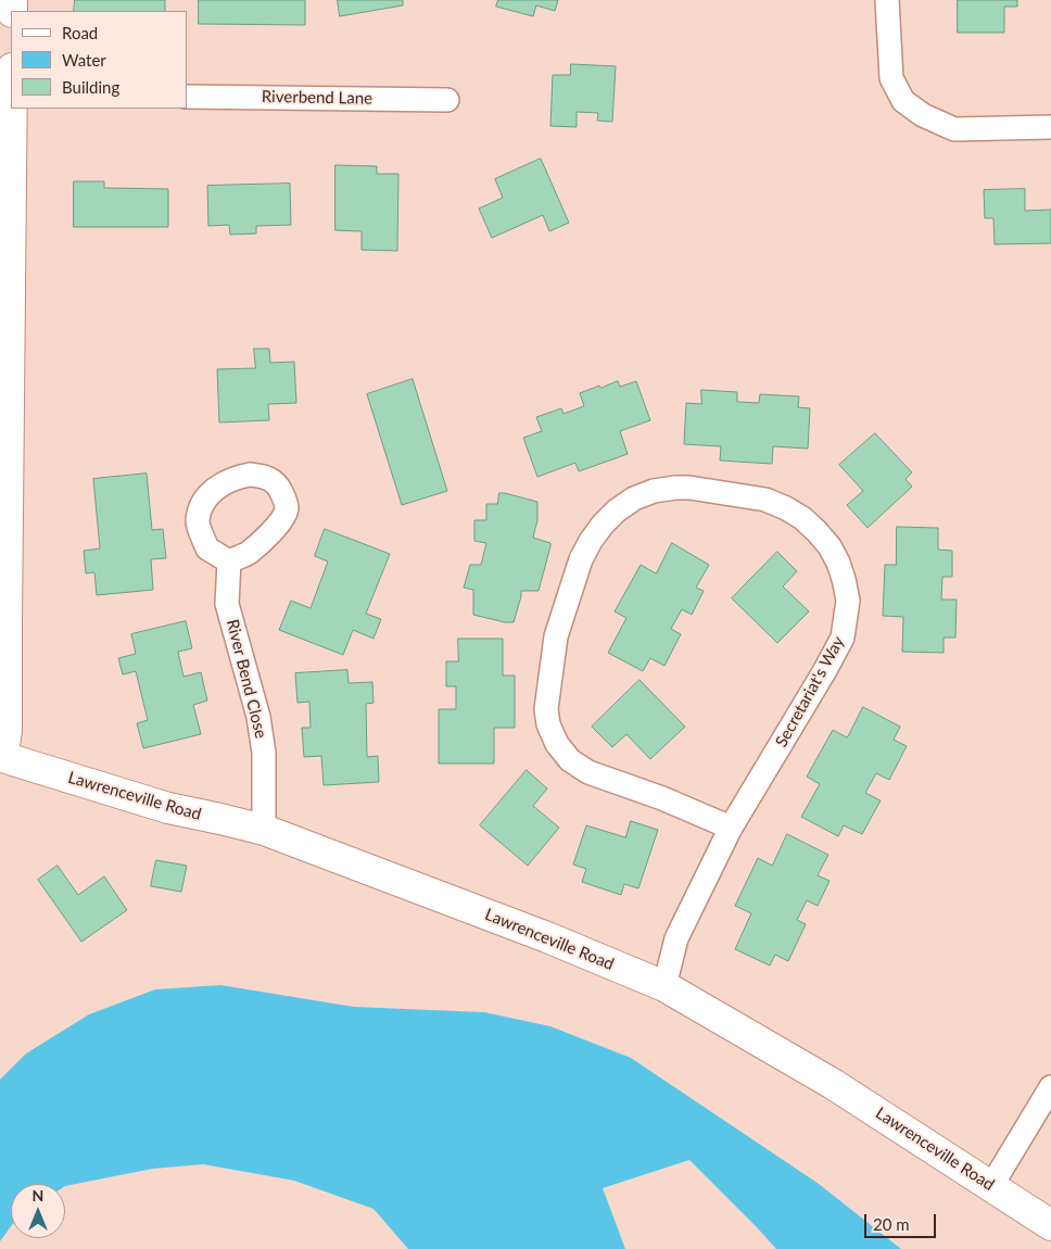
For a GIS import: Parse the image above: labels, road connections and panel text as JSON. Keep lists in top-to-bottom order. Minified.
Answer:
{"streets":{"street":["Riverbend Lane","River Bend Close","Secretariat's Way","Lawrenceville Road"]},"crossings":[["River Bend Close","Lawrenceville Road"],["Secretariat's Way","Lawrenceville Road"]],"legend":["Road","Water","Building"],"scale_bar":"20 m","north":"top"}
